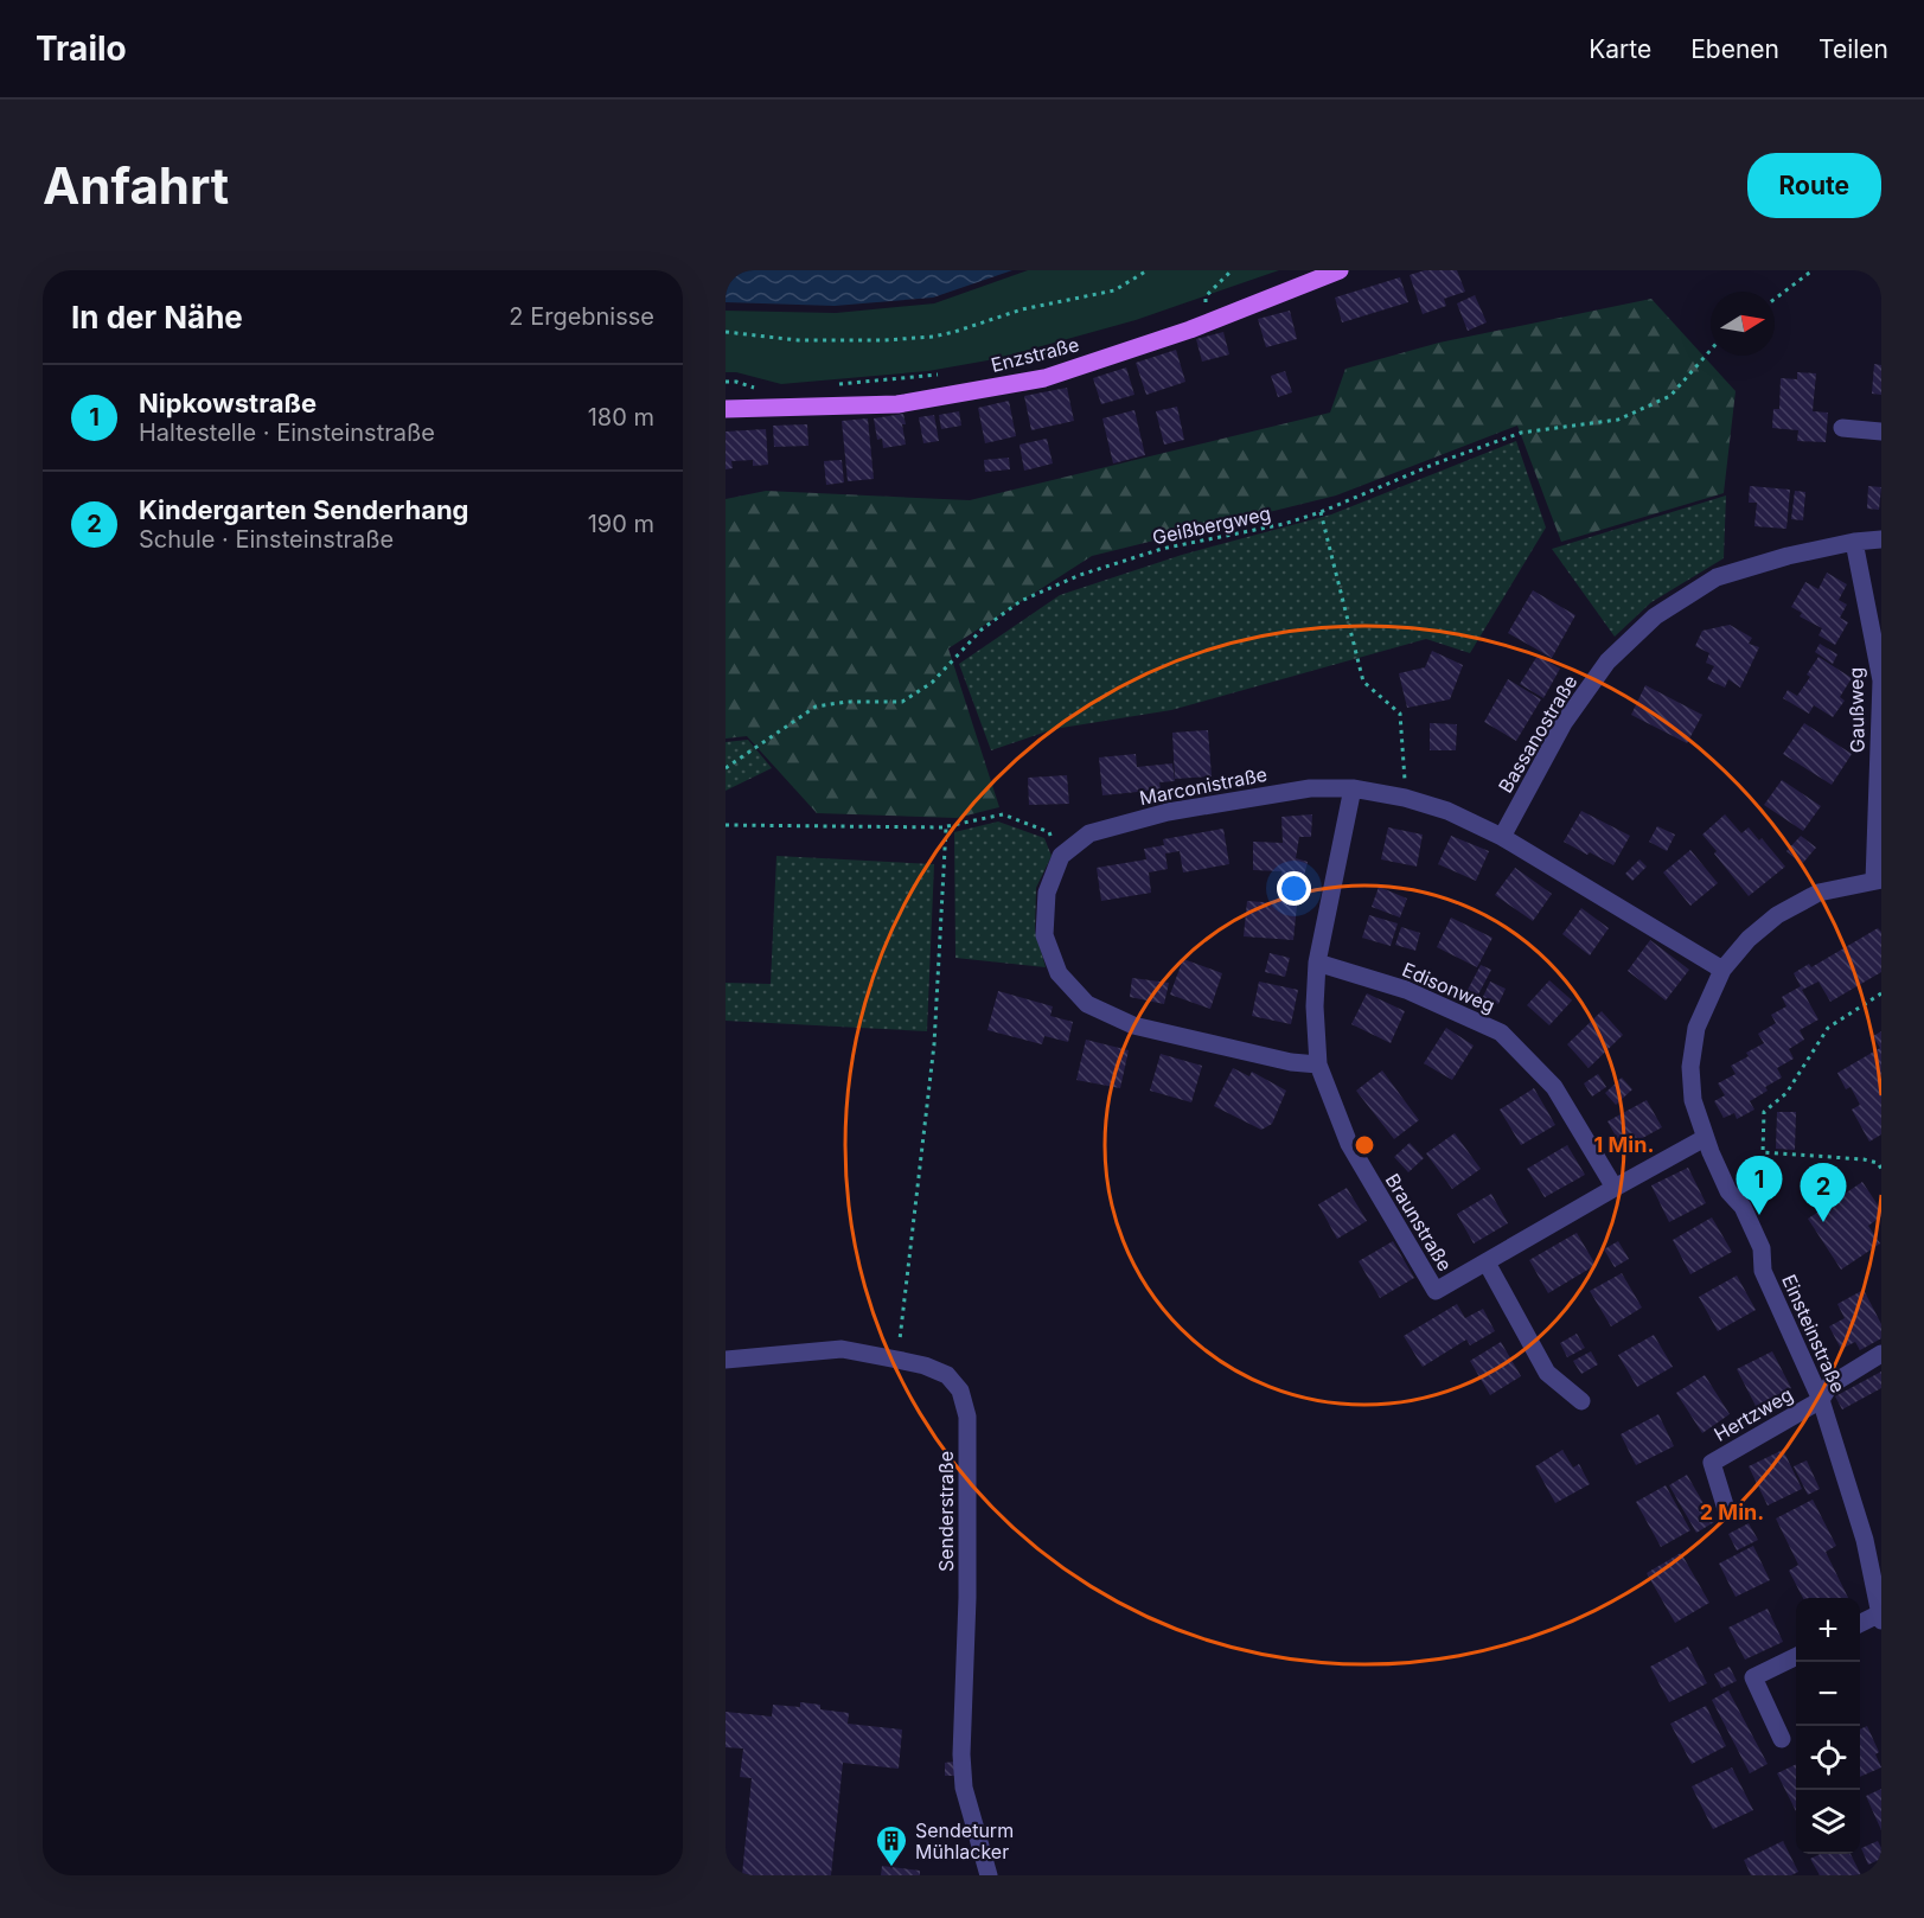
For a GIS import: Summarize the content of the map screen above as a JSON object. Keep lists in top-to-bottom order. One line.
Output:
{"streets":{"main road":["Enzstraße"],"street":["Gaußweg","Bassanostraße","Marconistraße","Edisonweg","Braunstraße","Einsteinstraße","Hertzweg","Senderstraße"],"path":["Geißbergweg"]},"crossings":[["Gaußweg","Bassanostraße"],["Gaußweg","Einsteinstraße"],["Bassanostraße","Marconistraße"],["Marconistraße","Braunstraße"],["Marconistraße","Einsteinstraße"],["Edisonweg","Braunstraße"],["Einsteinstraße","Hertzweg"]],"places":{"building":["Sendeturm Mühlacker"]},"north":"right","page":{"header":"Trailo","nav":["Karte","Ebenen","Teilen"],"buttons":"Route","title":"Anfahrt","heading":["In der Nähe","2 Ergebnisse"],"list":[{"mark":"1","name":"Nipkowstraße","note":"Haltestelle · Einsteinstraße","value":"180 m"},{"mark":"2","name":"Kindergarten Senderhang","note":"Schule · Einsteinstraße","value":"190 m"}],"pins":["1","2"],"map_buttons":["+","−"]},"rings":["1 Min.","2 Min."]}
